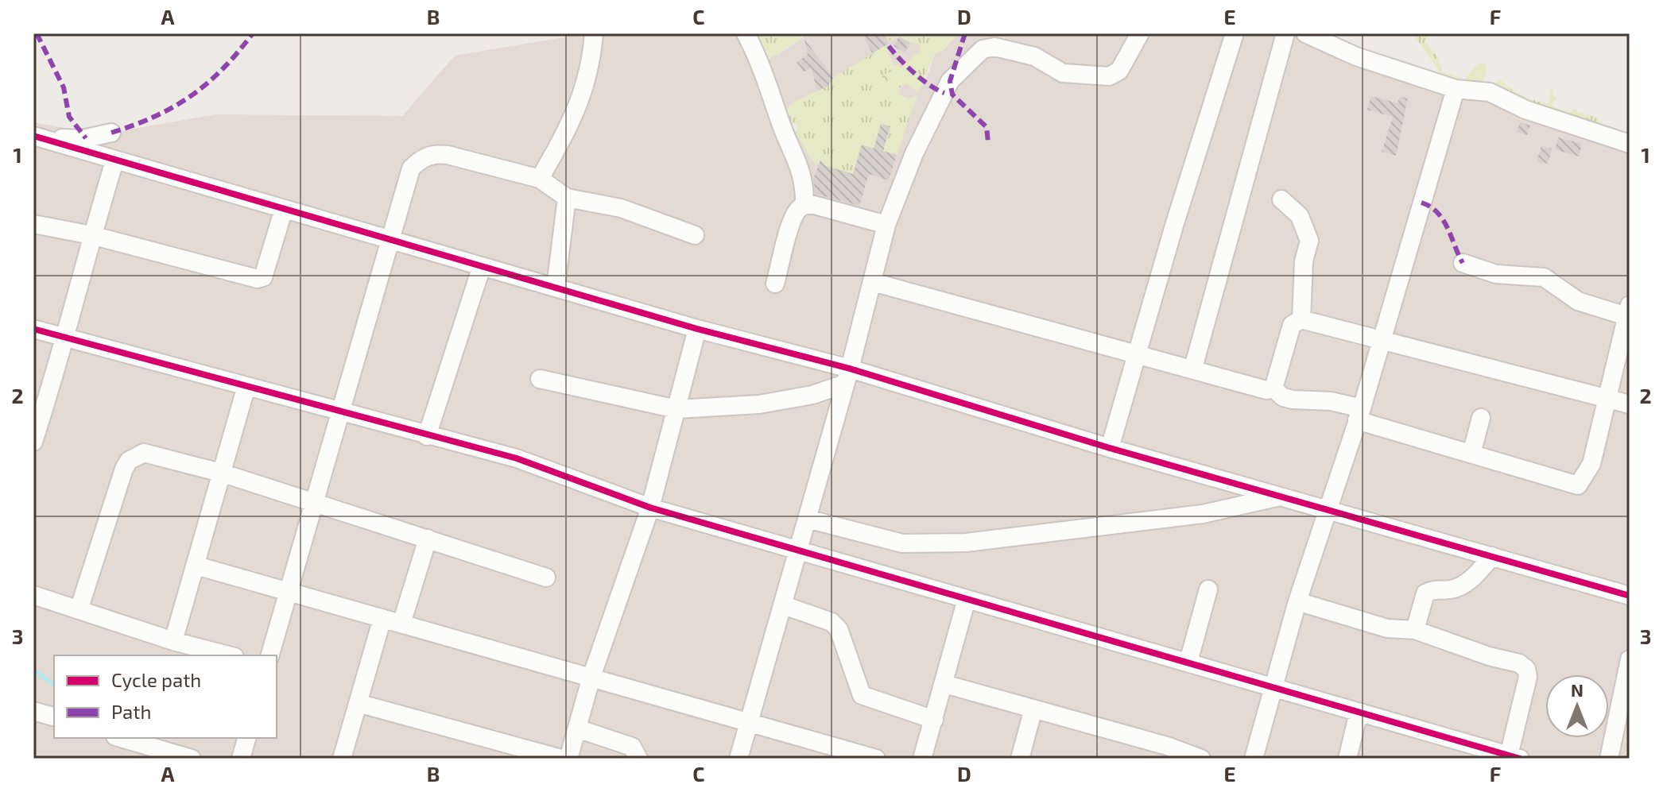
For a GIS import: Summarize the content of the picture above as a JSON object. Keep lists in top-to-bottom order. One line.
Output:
{"legend":["Cycle path","Path"],"north":"top","grid":{"columns":["A","B","C","D","E","F"],"rows":["1","2","3"]}}
